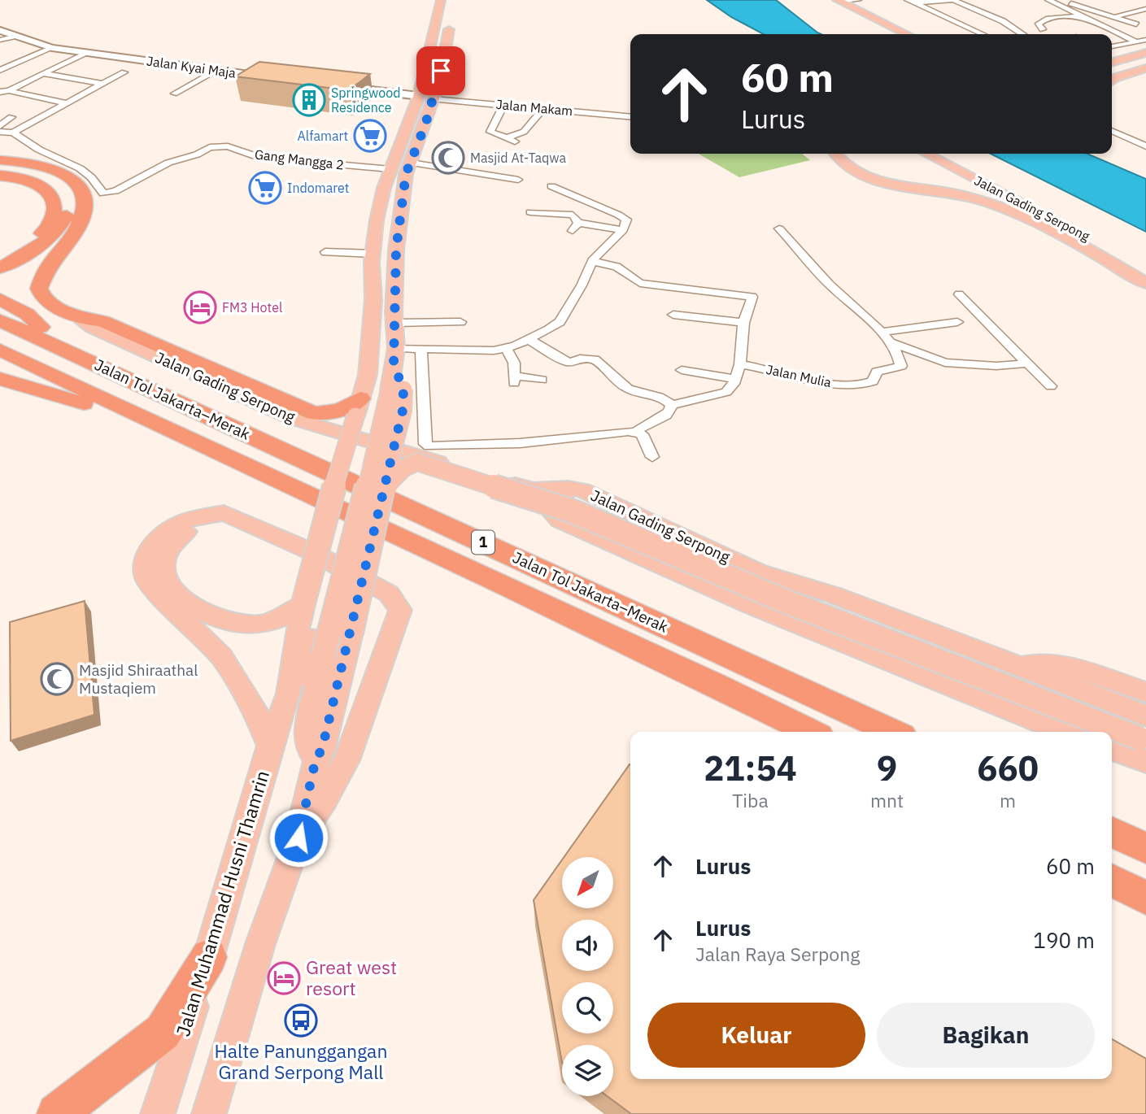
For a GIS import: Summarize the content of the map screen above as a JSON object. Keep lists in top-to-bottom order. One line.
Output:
{"streets":{"highway":["Jalan Tol Jakarta–Merak","1"],"main road":["Jalan Kyai Maja","Jalan Gading Serpong","Jalan Muhammad Husni Thamrin"],"street":["Jalan Makam","Gang Mangga 2","Jalan Mulia"]},"places":{"building":["Springwood Residence"],"supermarket":["Alfamart","Indomaret"],"mosque":["Masjid At-Taqwa","Masjid Shiraathal Mustaqiem"],"hotel":["FM3 Hotel","Great west resort"],"bus stop":["Halte Panunggangan Grand Serpong Mall"]},"north":"bottom left","page":{"turn":["60 m","Lurus"],"eta":["21:54","Tiba","9","mnt","660","m"],"list":[{"name":"Lurus","value":"60 m"},{"name":"Lurus","note":"Jalan Raya Serpong","value":"190 m"}],"buttons":["Keluar","Bagikan"]}}
